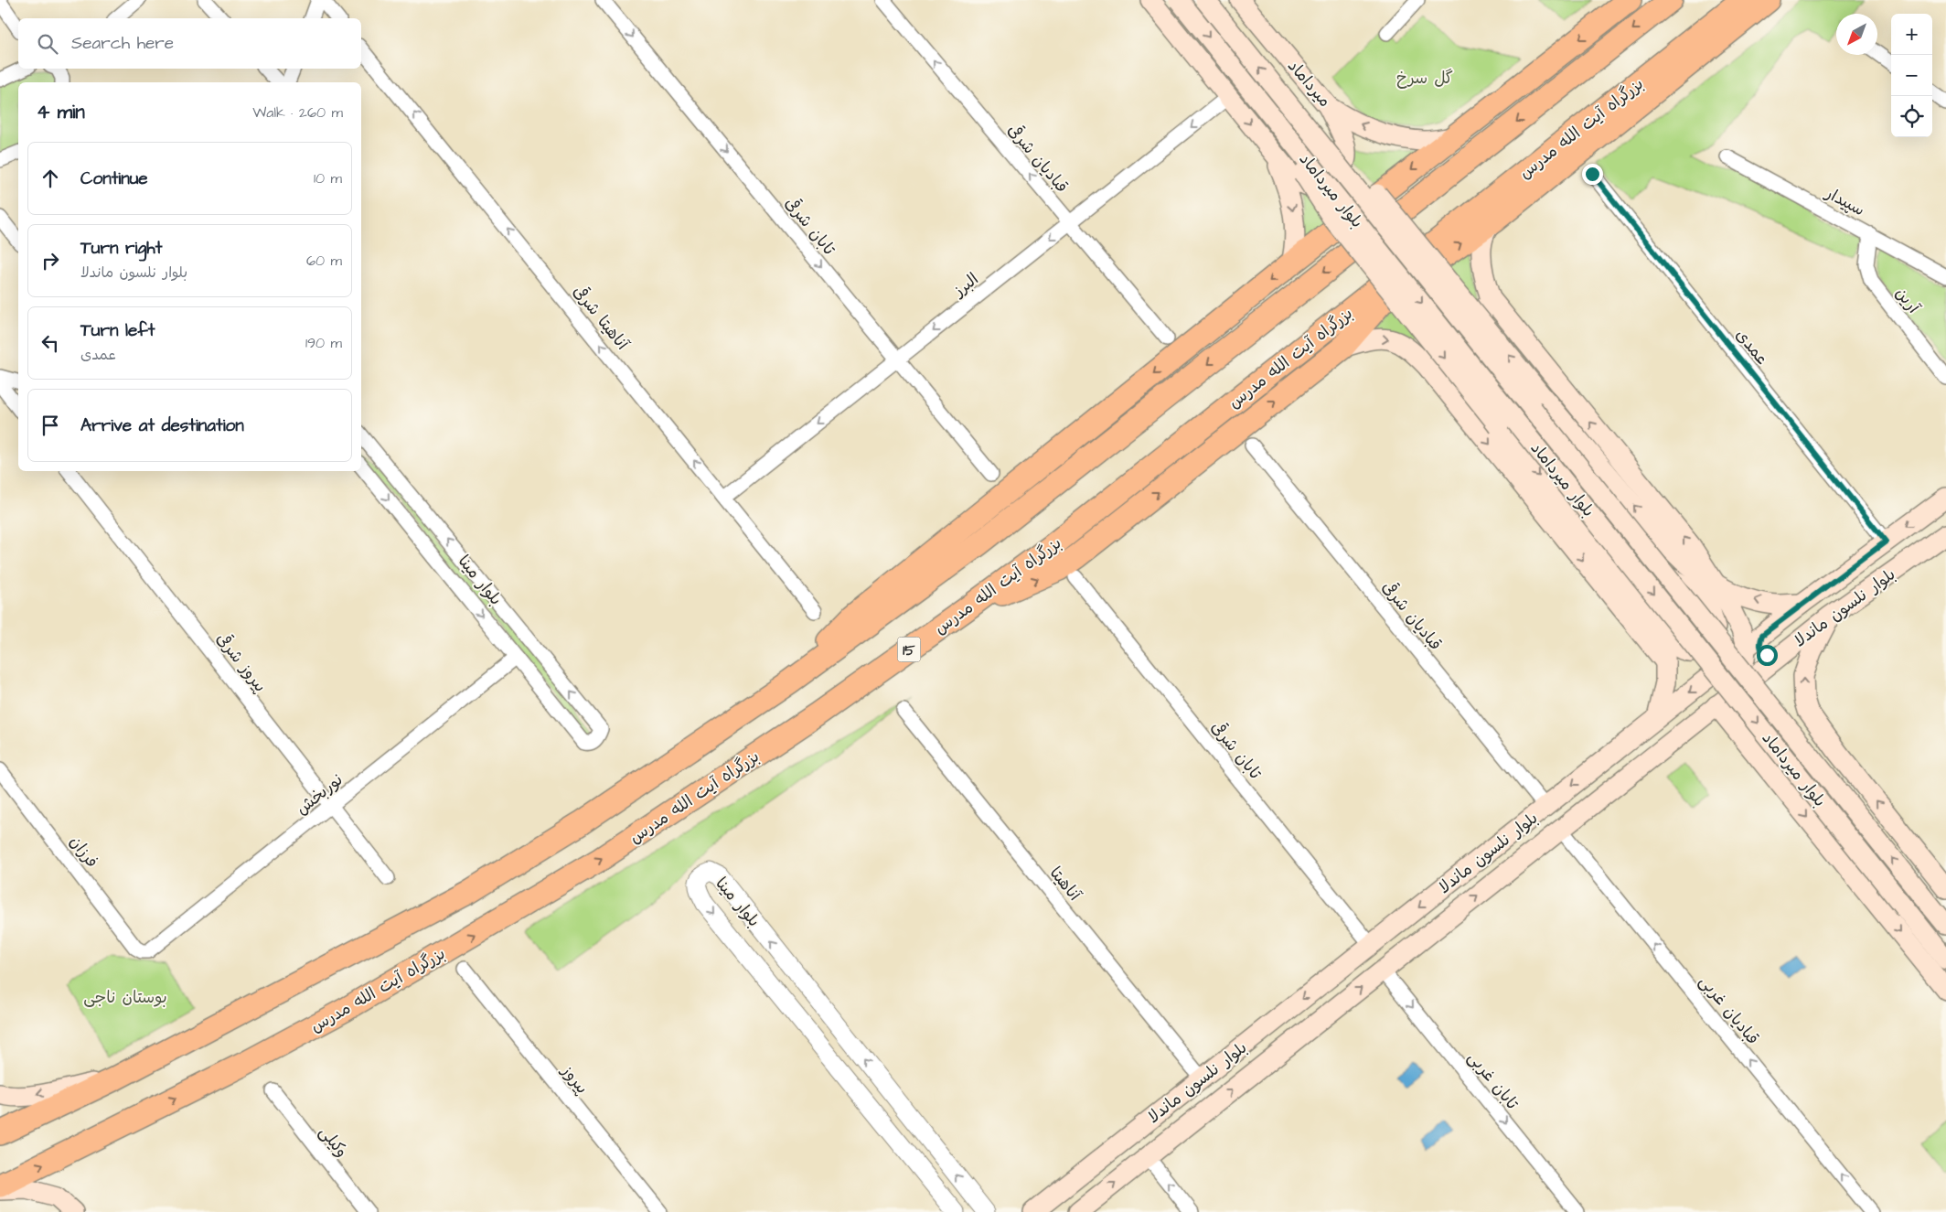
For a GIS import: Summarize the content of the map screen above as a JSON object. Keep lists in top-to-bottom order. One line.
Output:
{"streets":{"highway":["بزرگراه آیت الله مدرس","15"],"main road":["میرداماد","بلوار میرداماد","بلوار نلسون ماندلا"],"street":["قبادیان شرقی","سپیدار","تابان شرقی","البرز","آرین","آناهیتا شرقی","عمدی","بلوار مینا","پیروز شرقی","نوربخش","فرزان","آناهیتا","قبادیان غربی","پیروز","تابان غربی","وكيلی"]},"crossings":[["قبادیان شرقی","البرز"],["قبادیان شرقی","بلوار نلسون ماندلا"],["سپیدار","آرین"],["تابان شرقی","البرز"],["تابان شرقی","بلوار نلسون ماندلا"],["البرز","آناهیتا شرقی"],["عمدی","بلوار نلسون ماندلا"],["بلوار مینا","نوربخش"],["بلوار نلسون ماندلا","آناهیتا"],["بلوار نلسون ماندلا","قبادیان غربی"],["بلوار نلسون ماندلا","تابان غربی"],["پیروز شرقی","نوربخش"],["نوربخش","فرزان"]],"one_way":["میرداماد","تابان شرقی","البرز","آناهیتا شرقی","قبادیان غربی","تابان غربی"],"parks":["گل سرخ","بوستان ناجی"],"north":"bottom left","page":{"map_buttons":["+","−"],"search":"Search here","heading":["4 min","Walk · 260 m"],"list":[["Continue","10 m"],["Turn right","بلوار نلسون ماندلا","60 m"],["Turn left","عمدی","190 m"],"Arrive at destination"]}}
